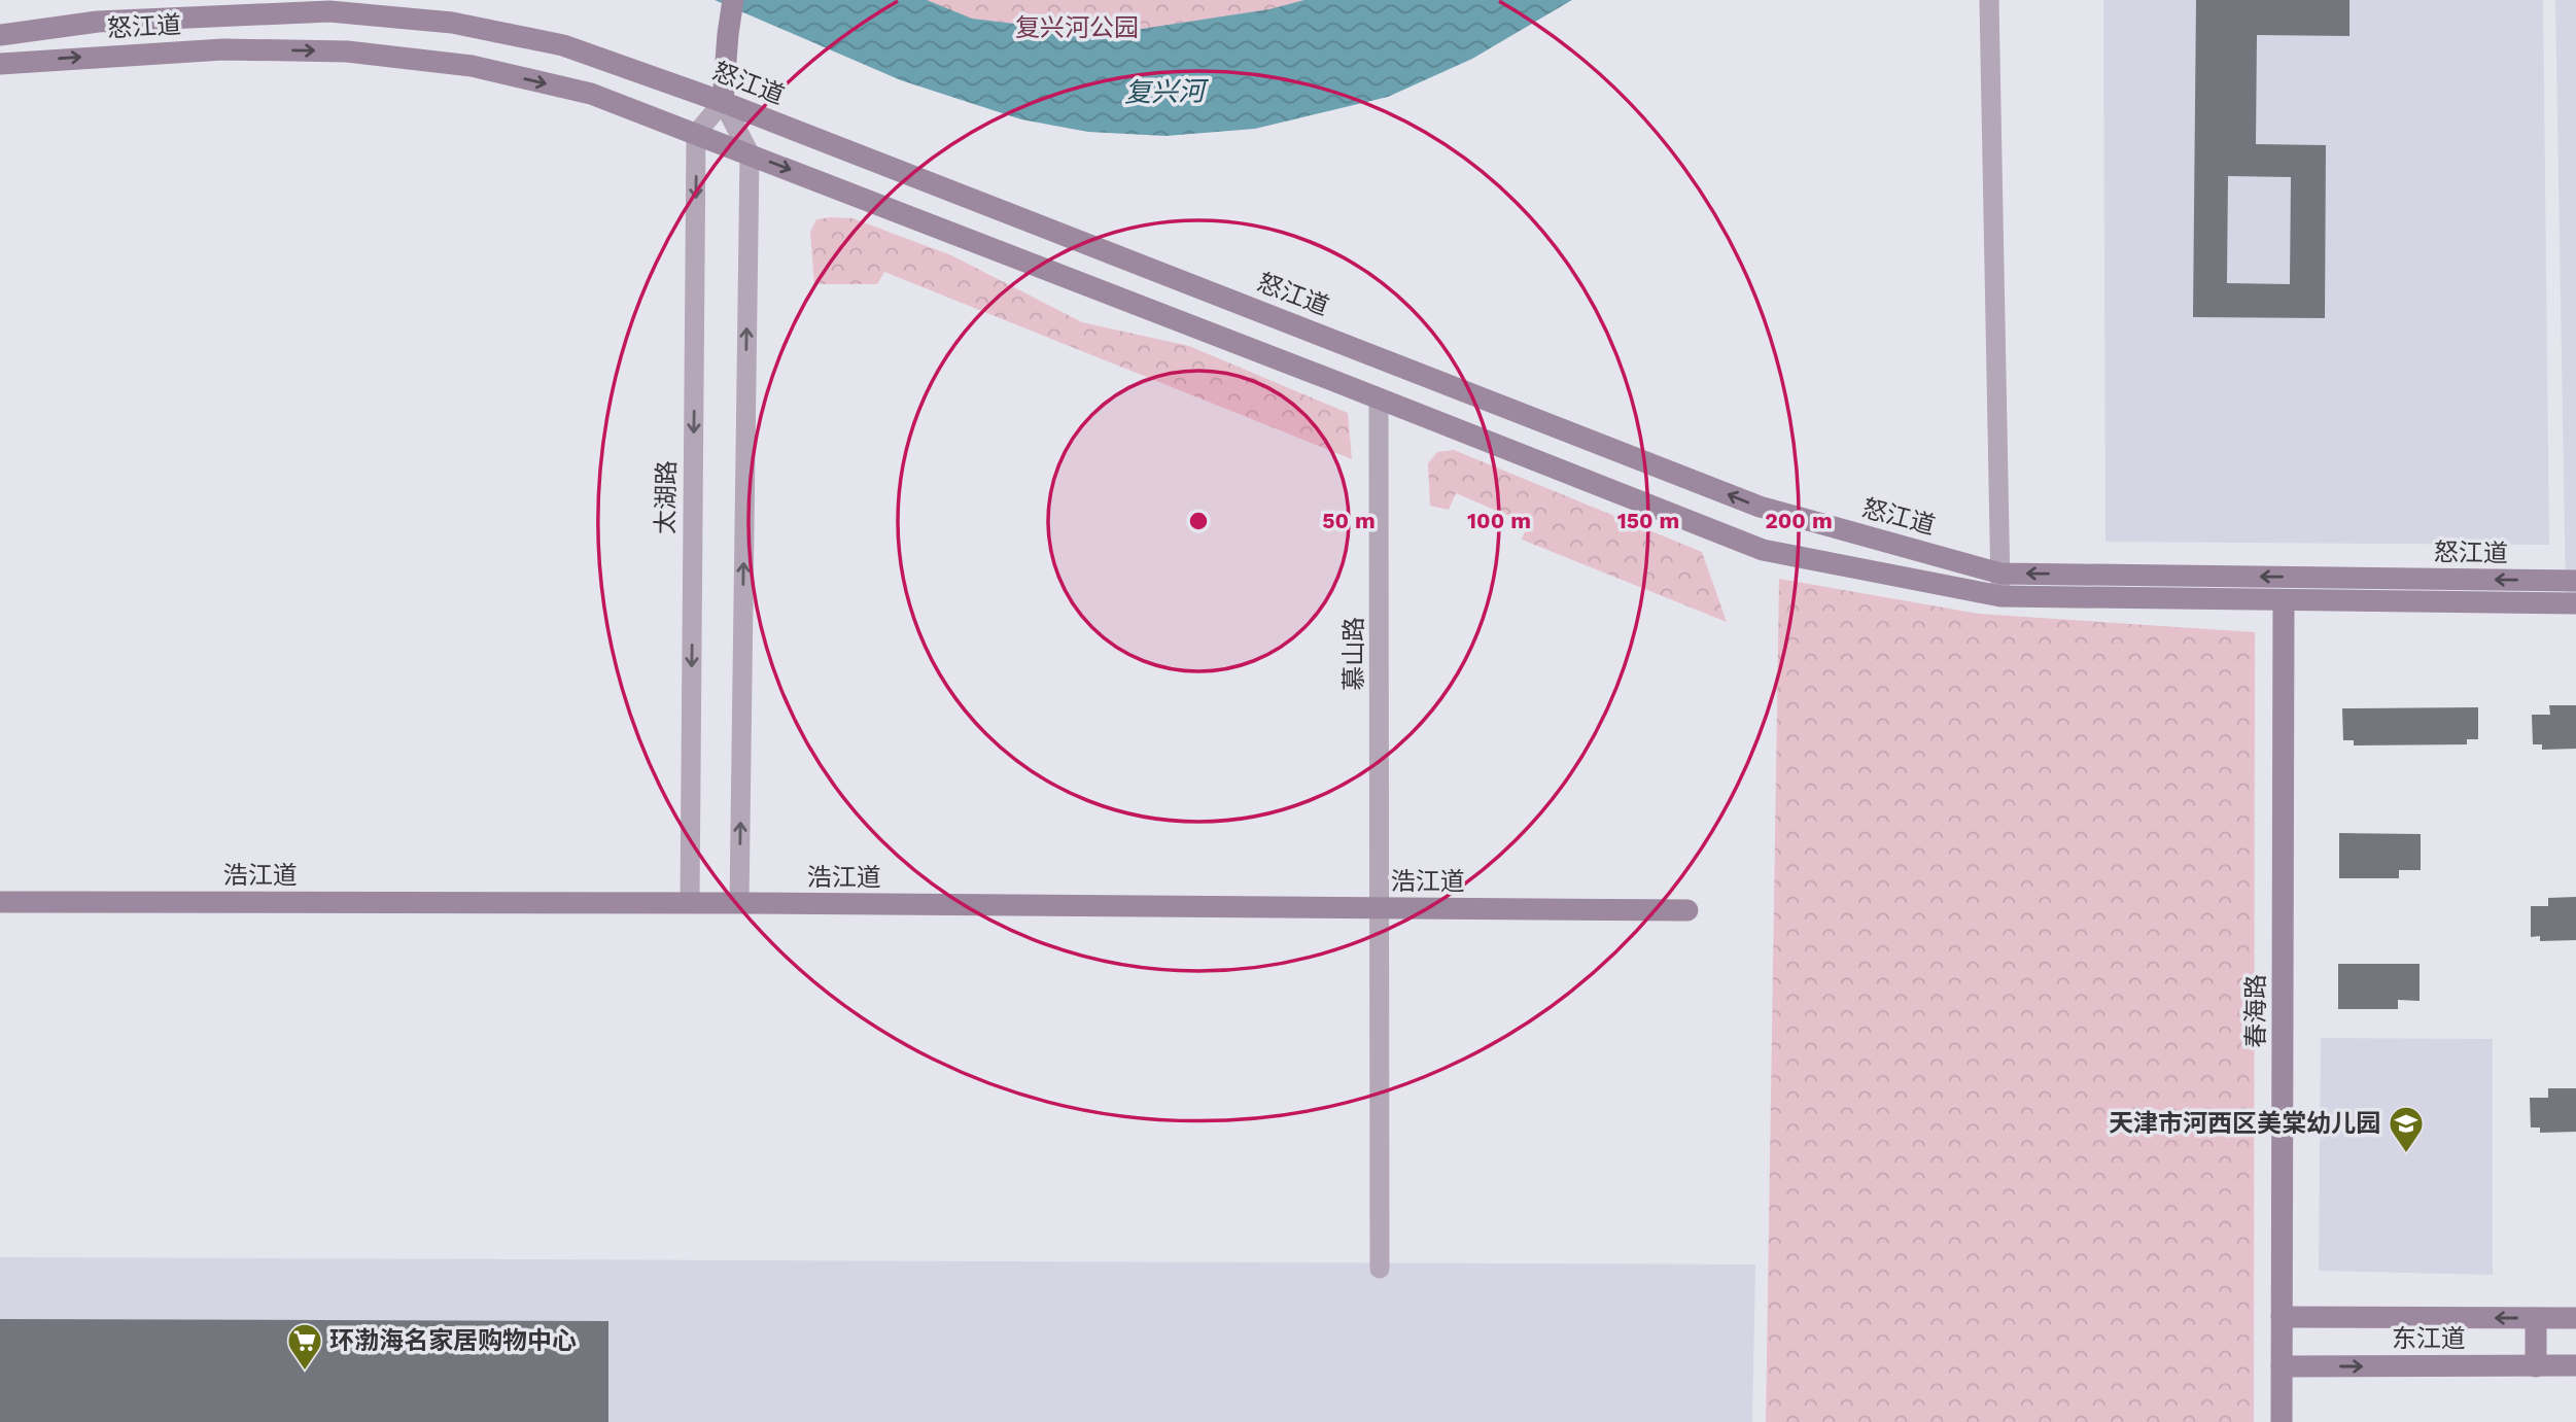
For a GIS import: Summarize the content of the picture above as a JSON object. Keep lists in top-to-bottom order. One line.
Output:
{"streets":{"street":["怒江道","太湖路","慕山路","浩江道","春海路","东江道"]},"crossings":[["怒江道","太湖路"],["怒江道","慕山路"],["怒江道","春海路"],["太湖路","浩江道"],["慕山路","浩江道"],["春海路","东江道"]],"water":["复兴河"],"parks":["复兴河公园"],"places":{"school or university":["天津市河西区美棠幼儿园"],"supermarket":["环渤海名家居购物中心"]},"rings":["50 m","100 m","150 m","200 m"]}
